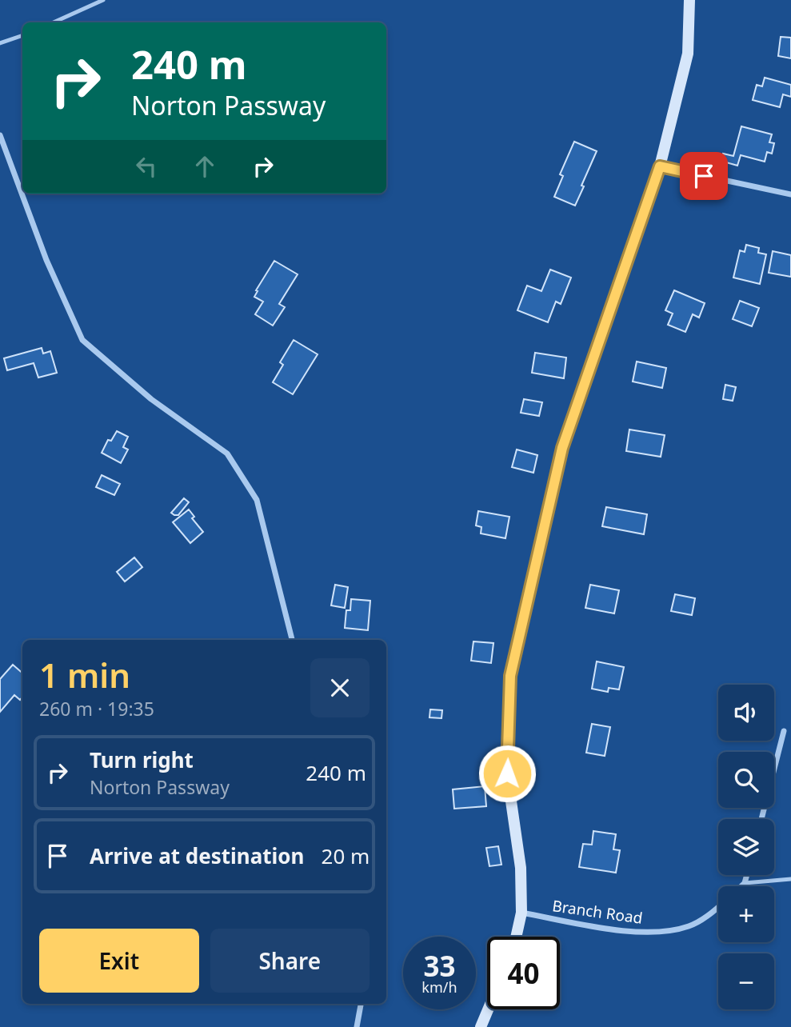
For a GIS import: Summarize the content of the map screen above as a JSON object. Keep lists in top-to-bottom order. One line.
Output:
{"streets":{"street":["Branch Road"]},"page":{"turn":["240 m","Norton Passway"],"heading":["1 min","260 m · 19:35"],"map_buttons":["+","−"],"list":[{"name":"Turn right","note":"Norton Passway","value":"240 m"},{"name":"Arrive at destination","value":"20 m"}],"buttons":["Exit","Share"],"speed":"33 km/h","limit":"40"}}
